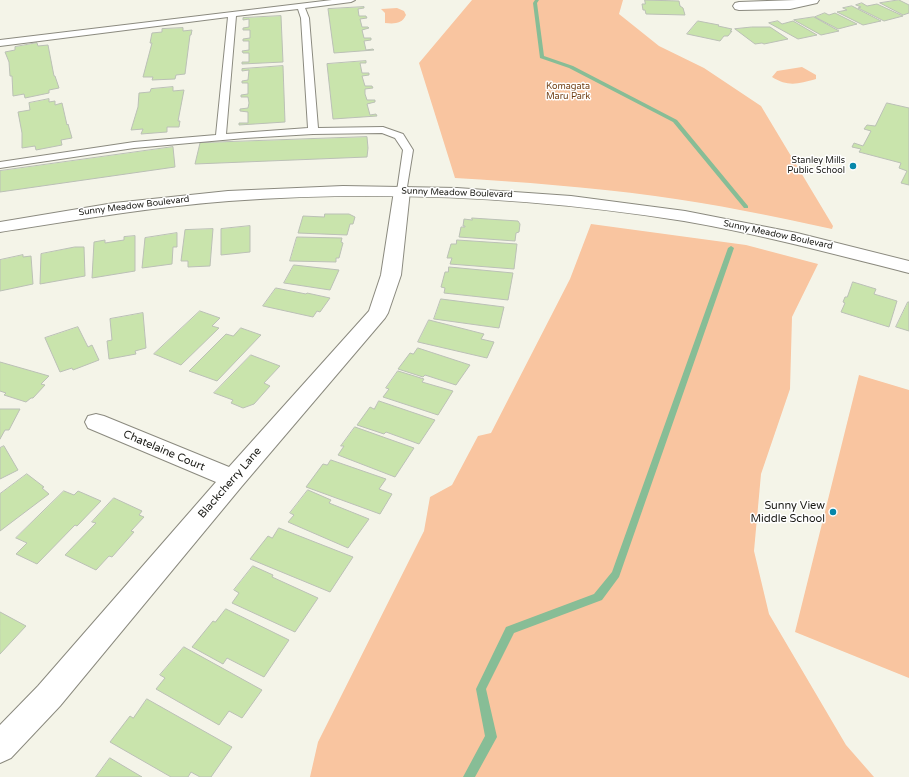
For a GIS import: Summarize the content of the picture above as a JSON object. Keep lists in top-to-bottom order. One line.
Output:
{"streets":{"street":["Sunny Meadow Boulevard","Chatelaine Court","Blackcherry Lane"]},"crossings":[["Sunny Meadow Boulevard","Blackcherry Lane"],["Chatelaine Court","Blackcherry Lane"]],"parks":["Komagata Maru Park"],"places":["Stanley Mills Public School","Sunny View Middle School"]}
